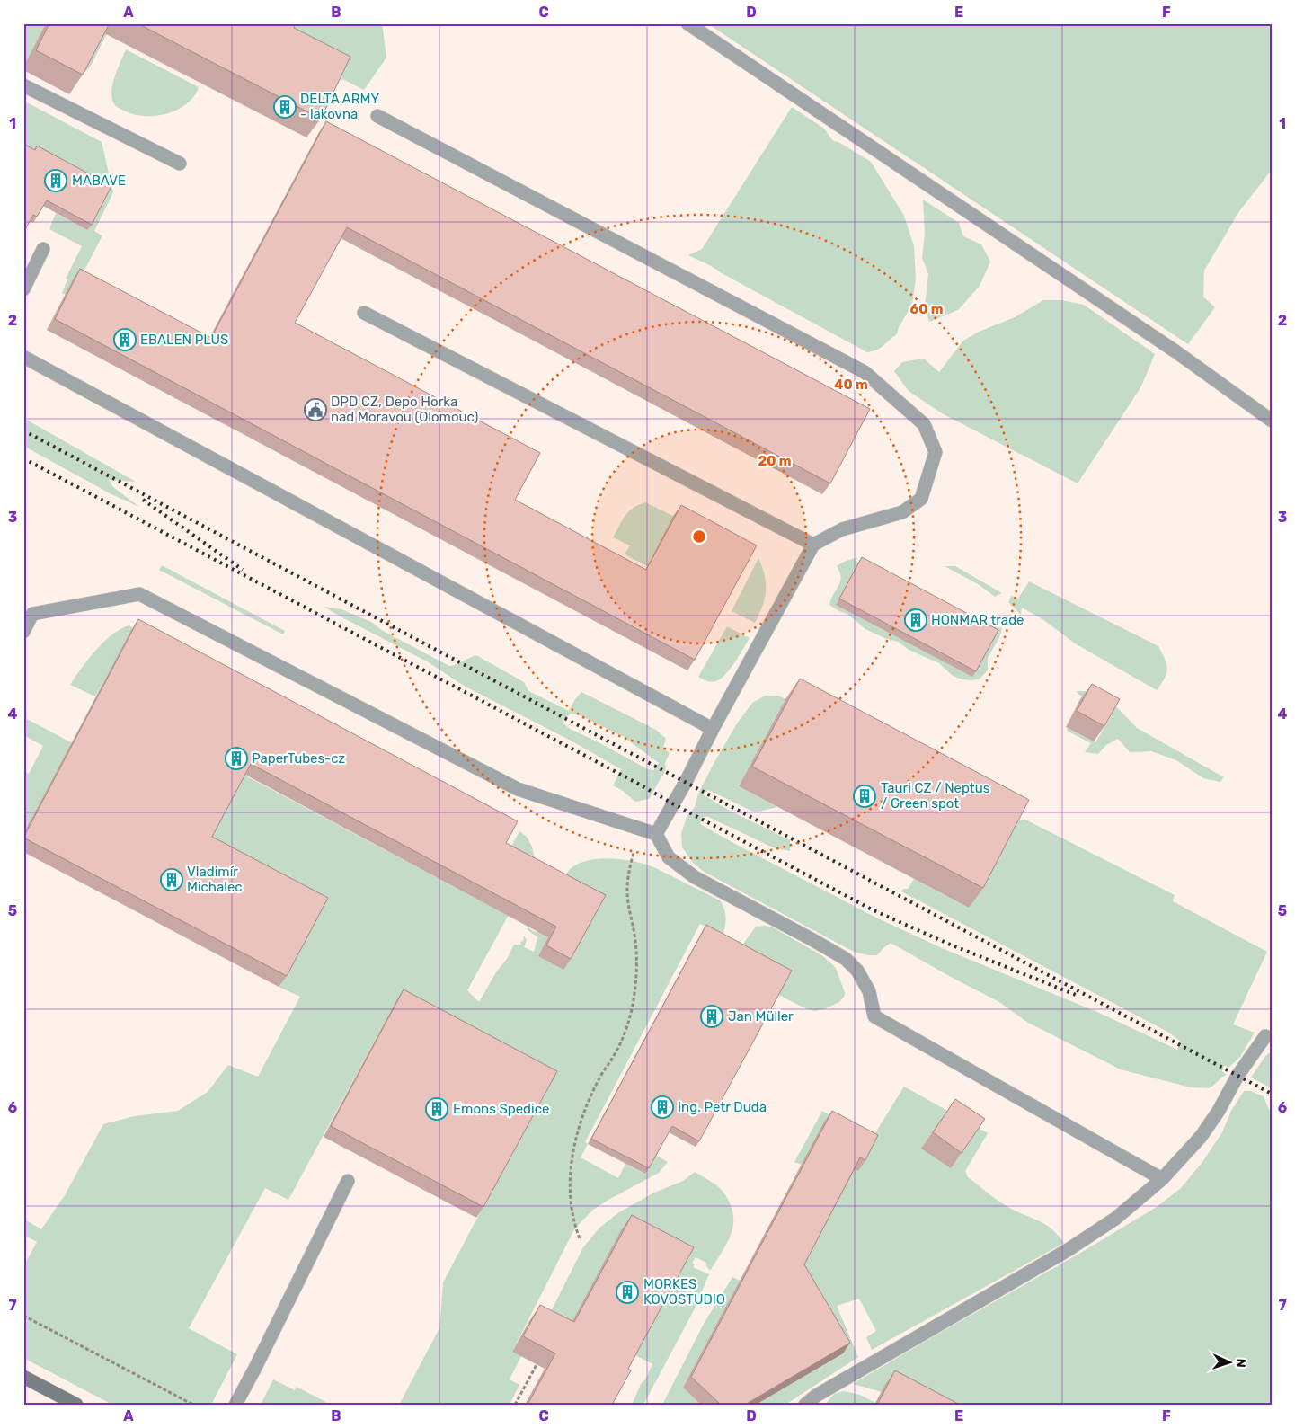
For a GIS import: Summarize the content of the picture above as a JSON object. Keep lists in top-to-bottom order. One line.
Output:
{"places":{"building":["DELTA ARMY - lakovna","MABAVE","EBALEN PLUS","HONMAR trade","PaperTubes-cz","Tauri CZ / Neptus / Green spot","Vladimír Michalec","Jan Müller","Ing. Petr Duda","Emons Spedice","MORKES KOVOSTUDIO"],"public building":["DPD CZ, Depo Horka nad Moravou (Olomouc)"]},"north":"right","grid":{"columns":["A","B","C","D","E","F"],"rows":["1","2","3","4","5","6","7"]},"rings":["60 m","40 m","20 m"]}
